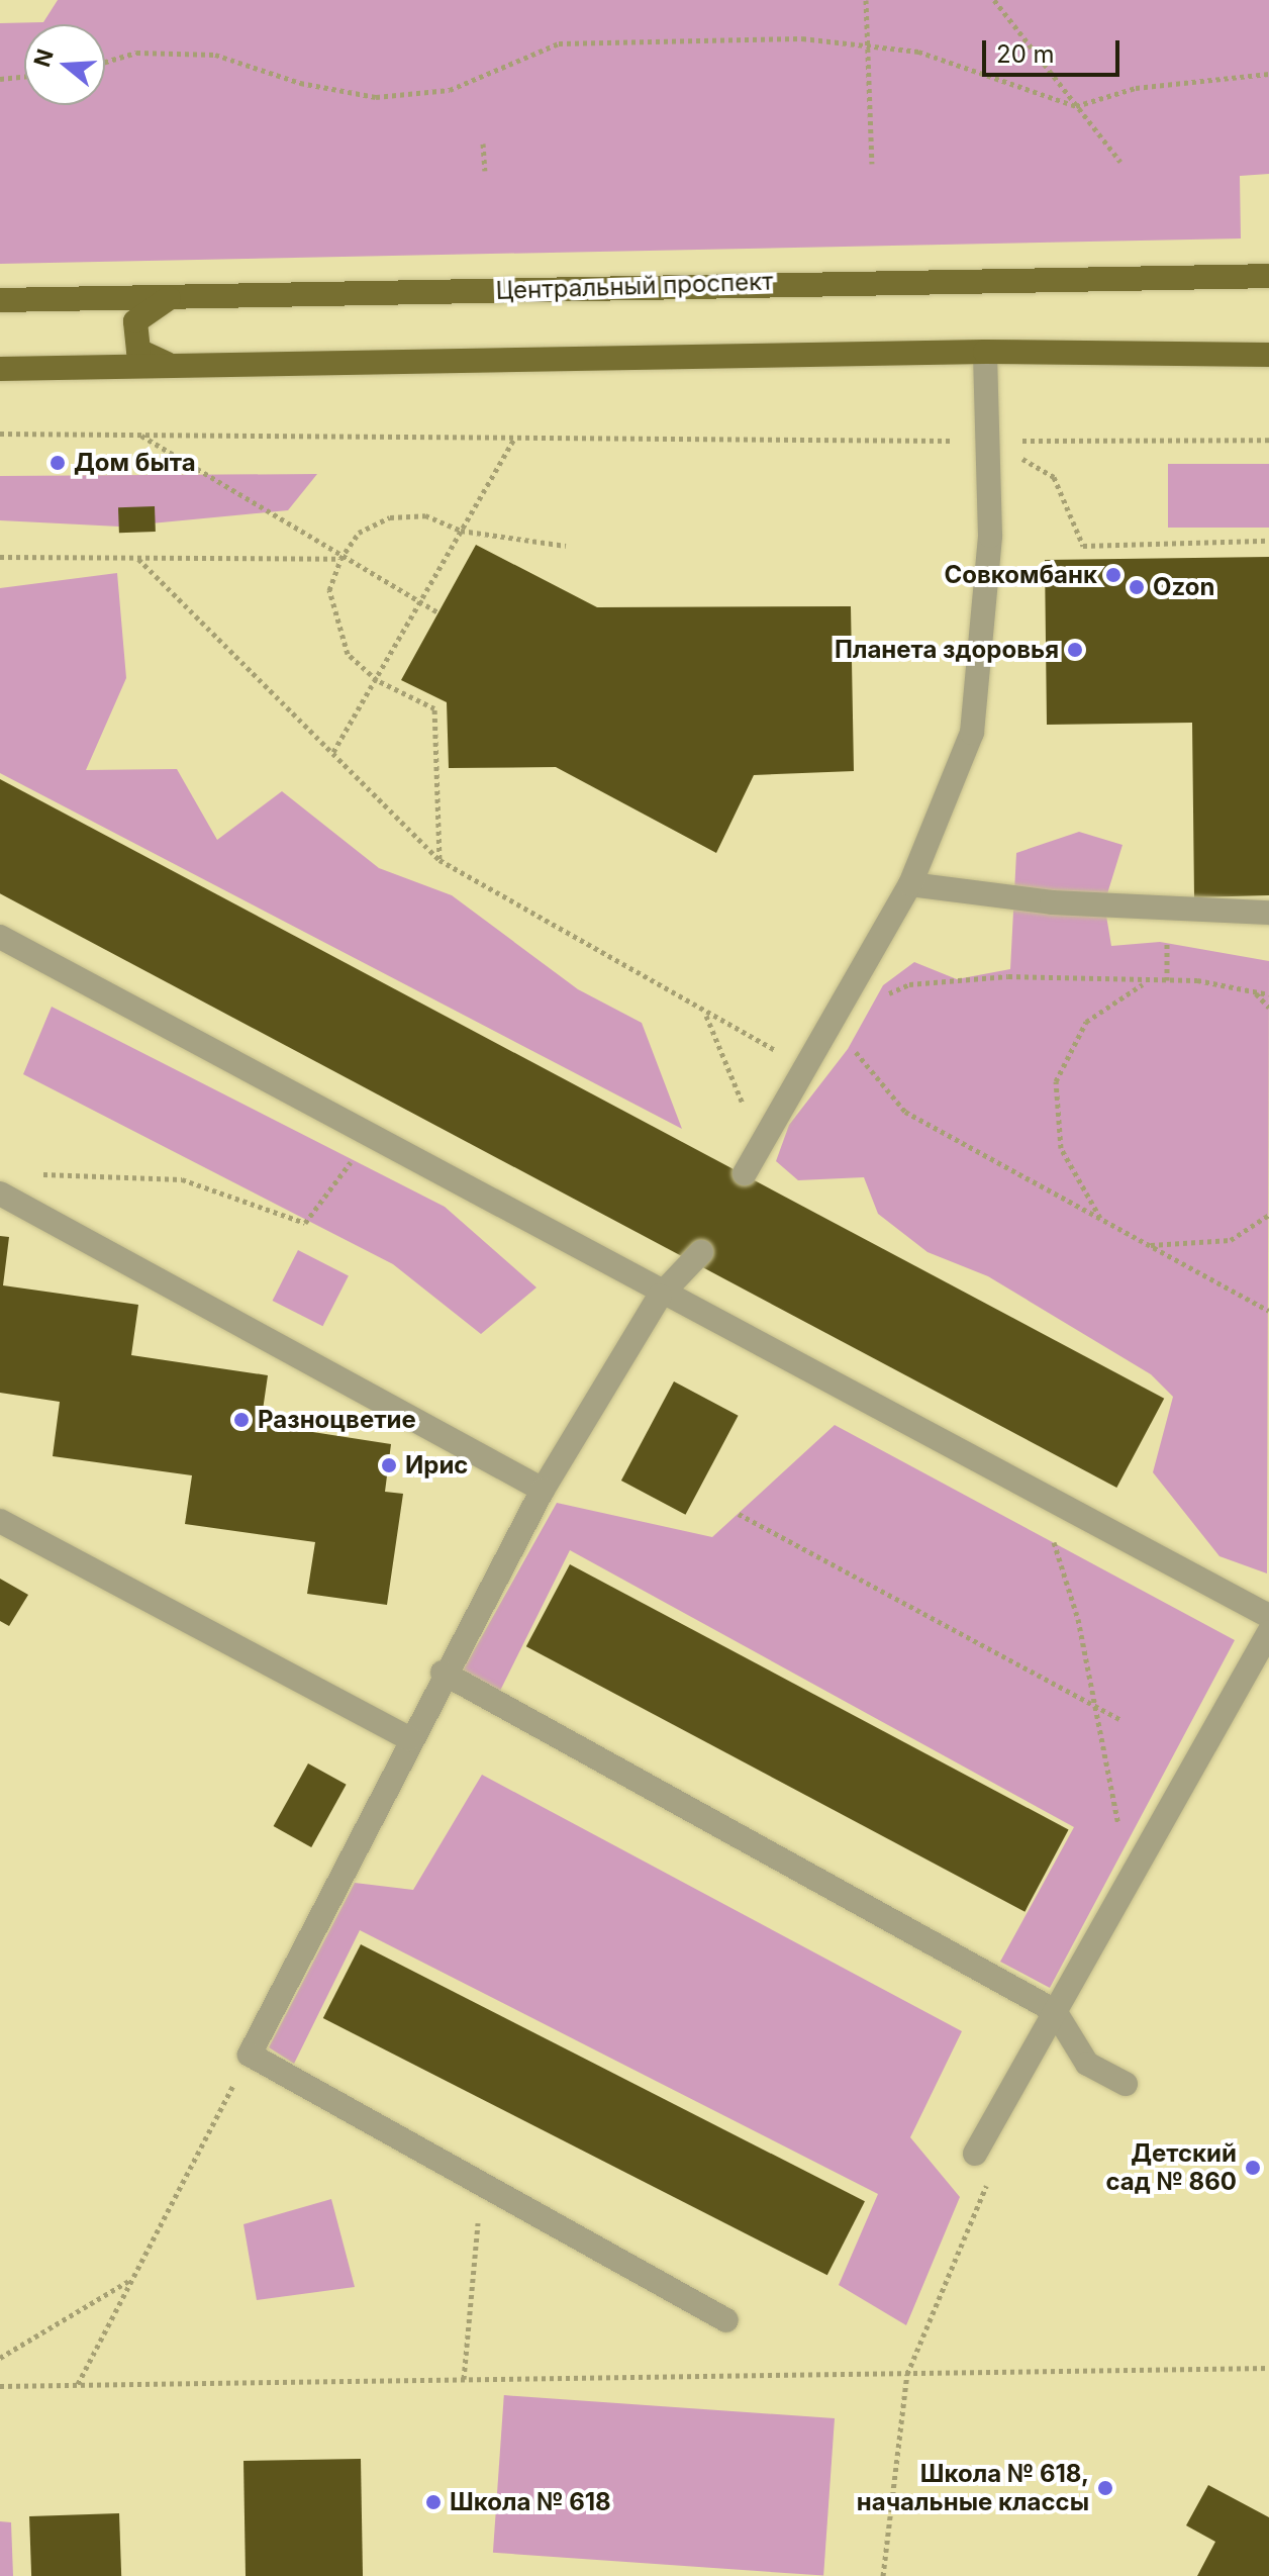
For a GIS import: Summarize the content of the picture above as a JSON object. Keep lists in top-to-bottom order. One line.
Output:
{"streets":{"main road":["Центральный проспект"]},"places":["Дом быта","Совкомбанк","Ozon","Планета здоровья","Разноцветие","Ирис","Детский сад № 860","Школа № 618, начальные классы","Школа № 618"],"scale_bar":"20 m","north":"left"}
